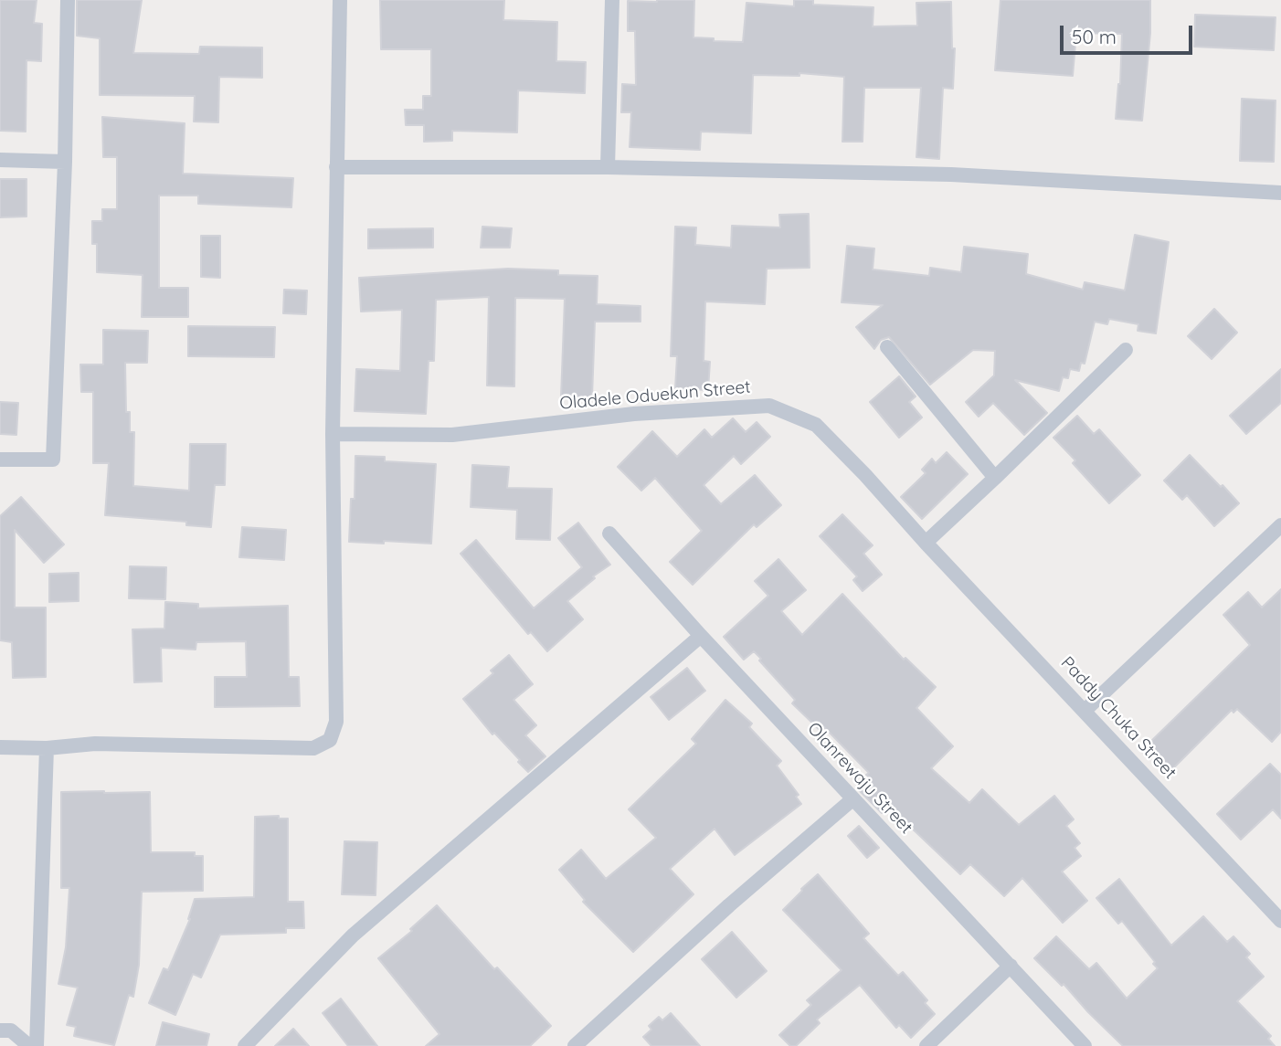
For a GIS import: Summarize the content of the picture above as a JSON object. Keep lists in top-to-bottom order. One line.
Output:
{"streets":{"street":["Oladele Oduekun Street","Paddy Chuka Street","Olanrewaju Street"]},"crossings":[["Oladele Oduekun Street","Paddy Chuka Street"]],"scale_bar":"50 m"}
